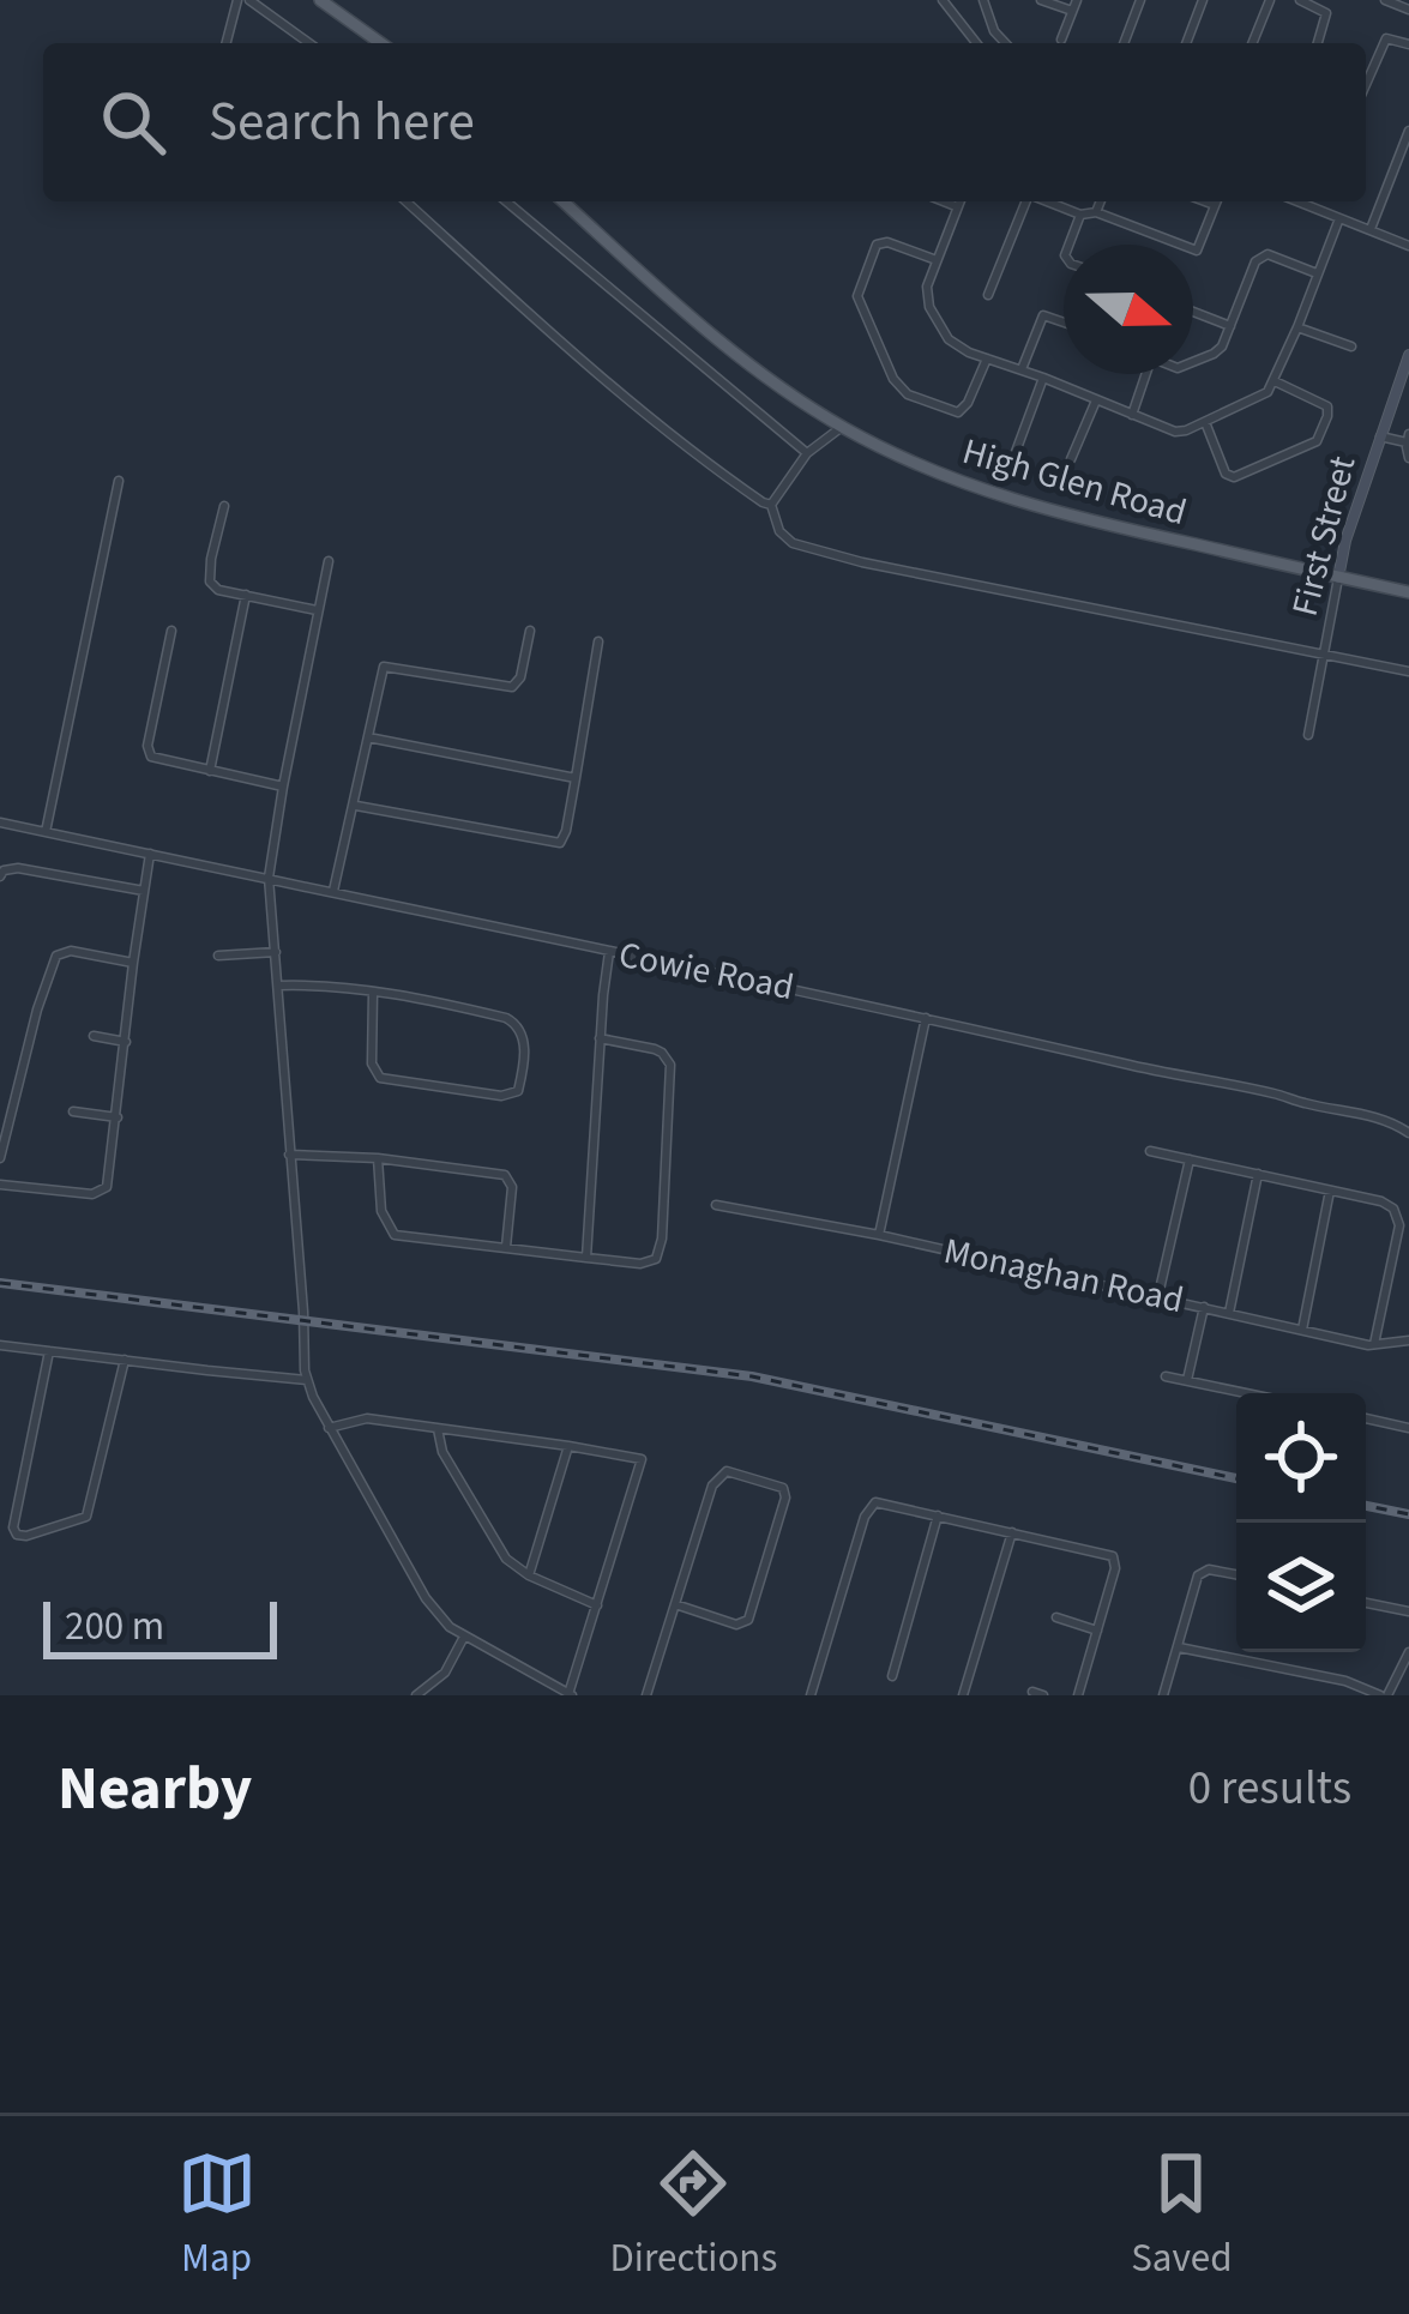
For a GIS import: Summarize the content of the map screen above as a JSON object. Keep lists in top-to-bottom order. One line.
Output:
{"streets":{"main road":["High Glen Road"],"street":["First Street","Cowie Road","Monaghan Road"]},"crossings":[["High Glen Road","First Street"]],"scale_bar":"200 m","north":"right","page":{"search":"Search here","scale":"200 m","heading":["Nearby","0 results"],"nav":["Map","Directions","Saved"]}}
